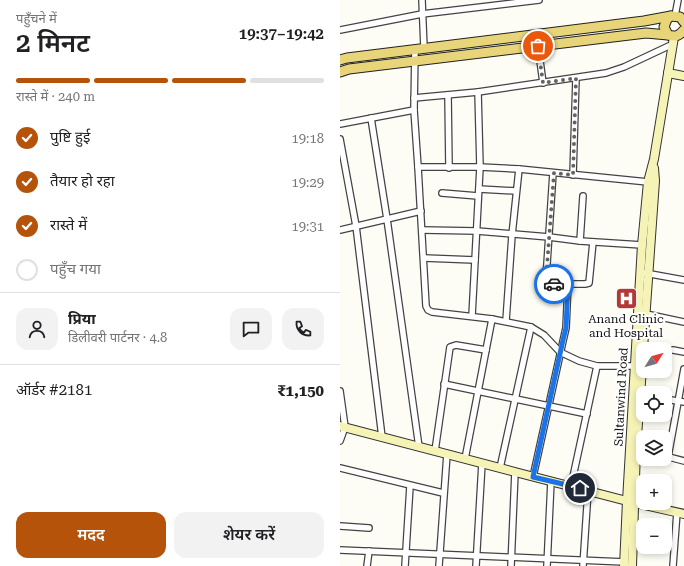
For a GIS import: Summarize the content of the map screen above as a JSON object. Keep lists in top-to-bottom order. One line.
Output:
{"streets":{"main road":["Sultanwind Road"]},"places":{"hospital":["Anand Clinic and Hospital"]},"north":"top right","page":{"heading":["2 मिनट","पहुँचने में","19:37–19:42"],"panel":["प्रिया","डिलीवरी पार्टनर · 4.8","ऑर्डर #2181","₹1,150"],"bar":"रास्ते में · 240 m","list":[["पुष्टि हुई","19:18"],["तैयार हो रहा","19:29"],["रास्ते में","19:31"],"पहुँच गया"],"map_buttons":["+","−"],"buttons":["मदद","शेयर करें"]}}
